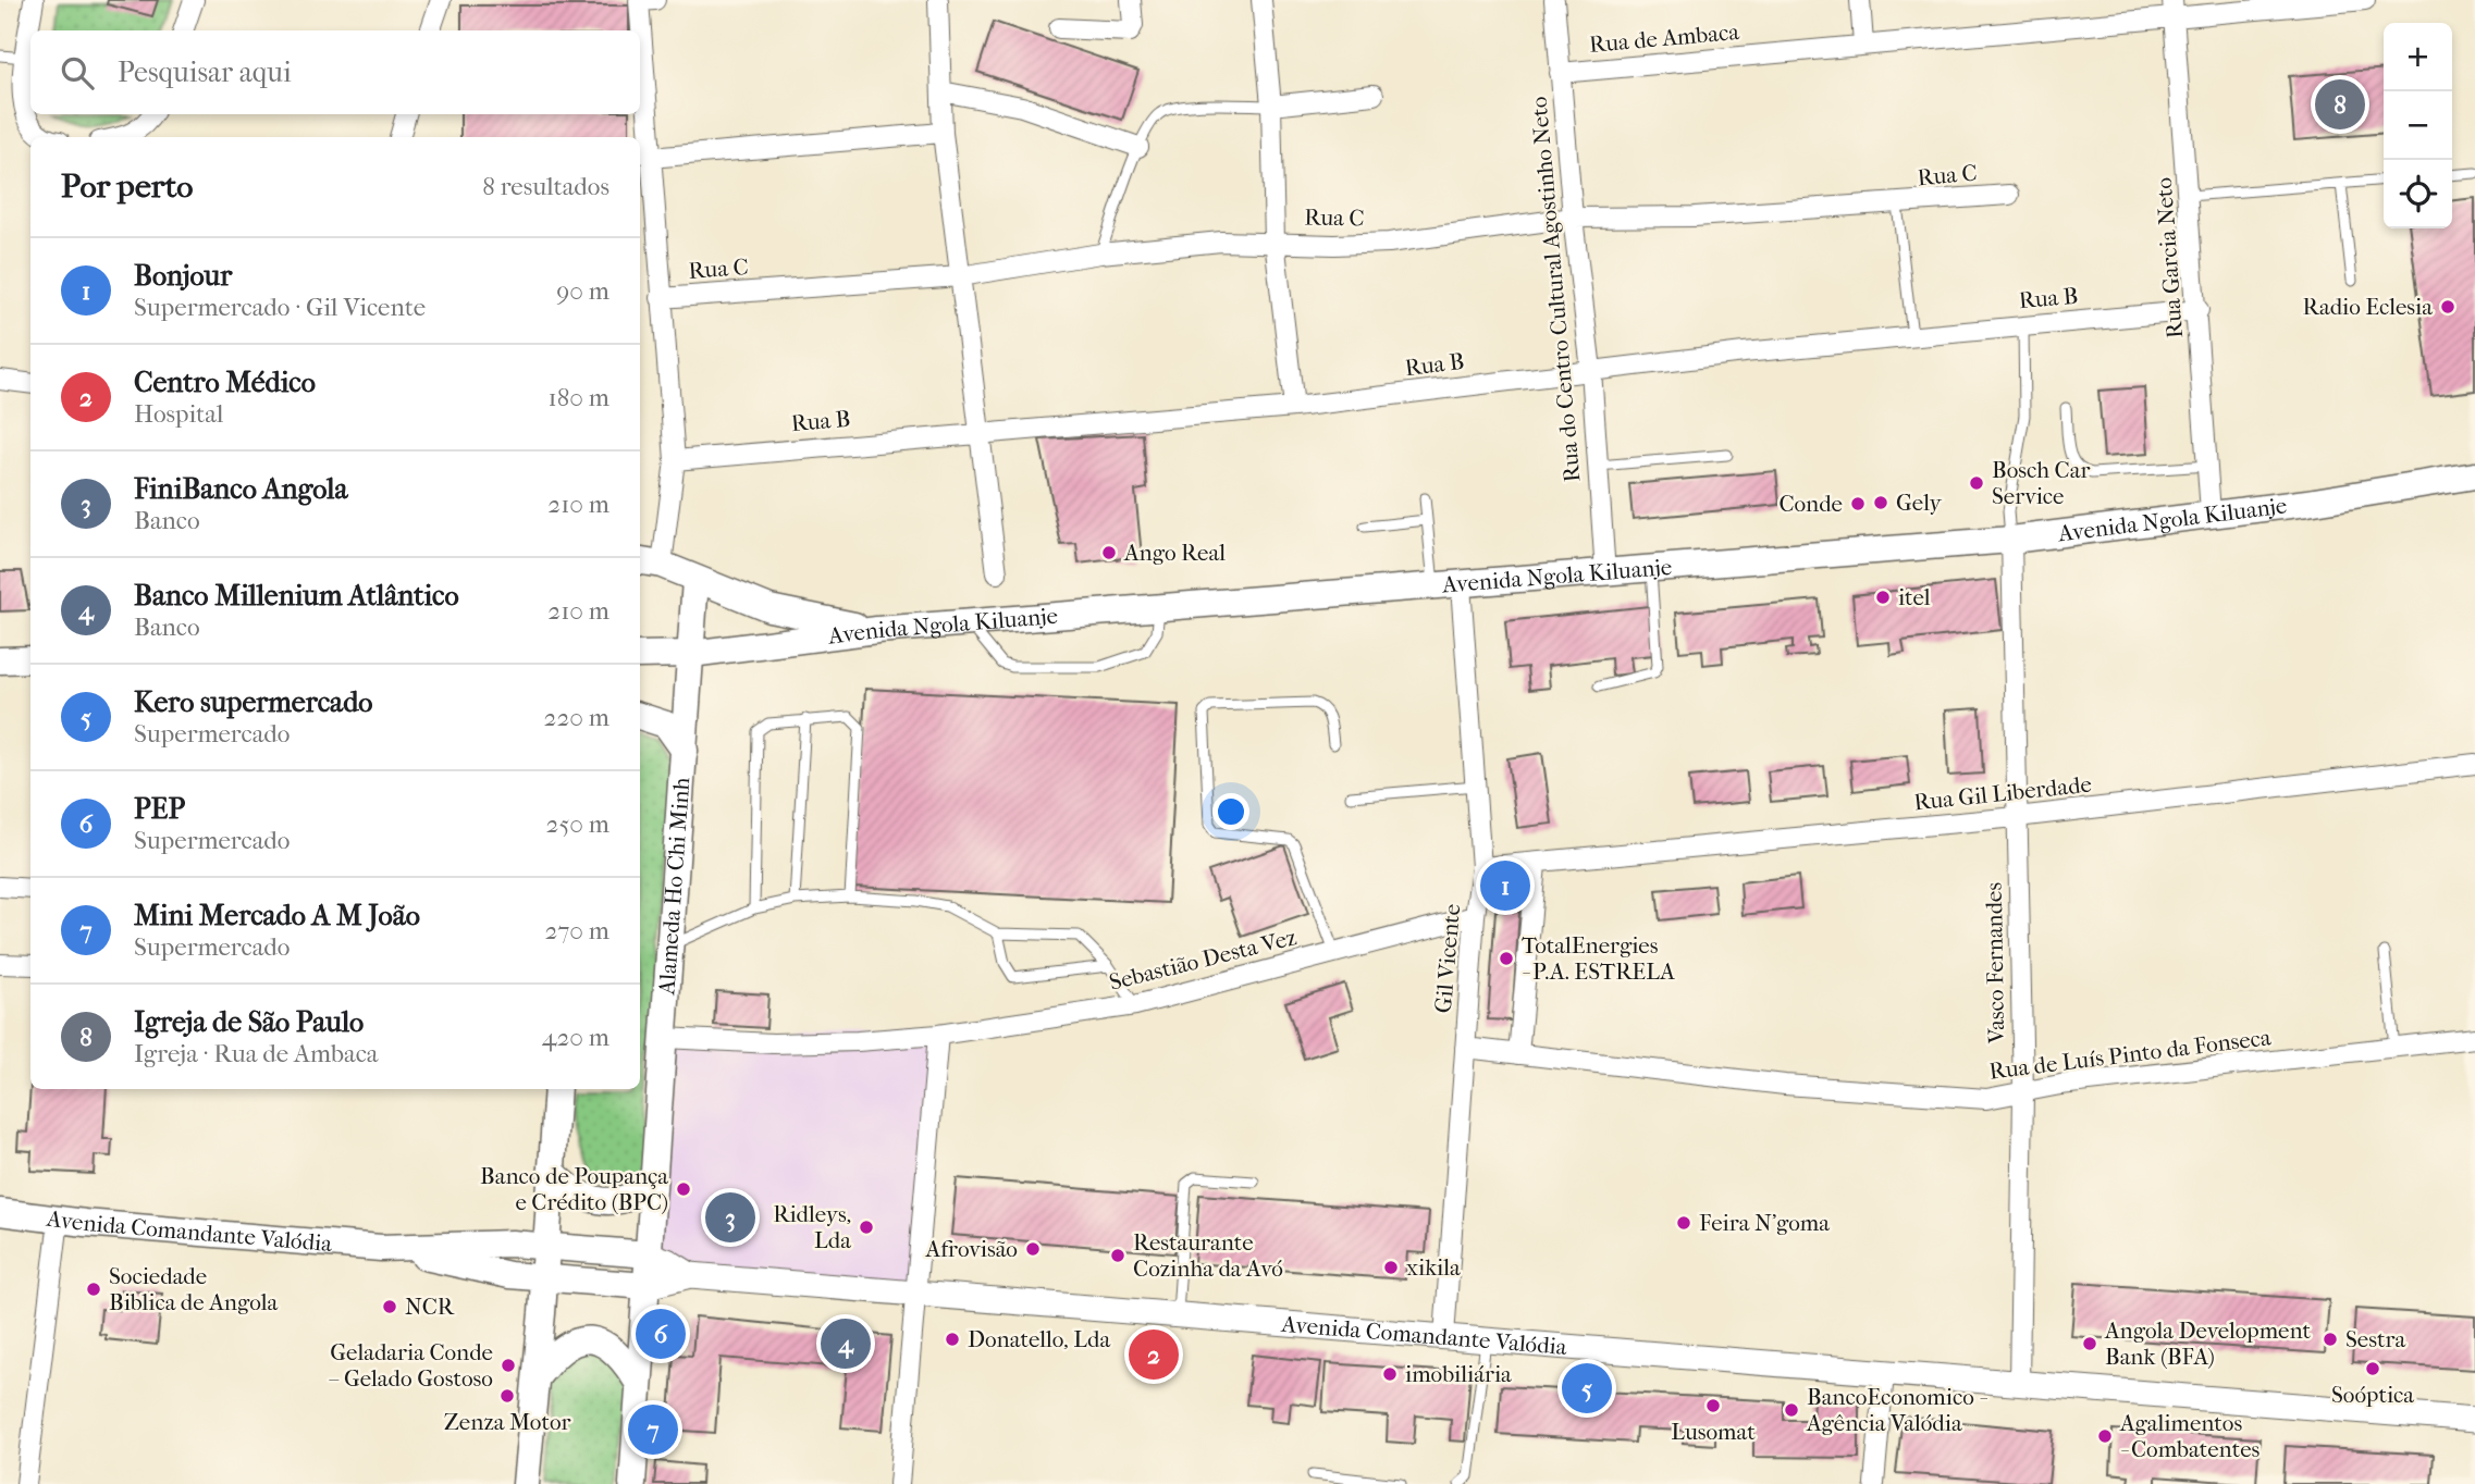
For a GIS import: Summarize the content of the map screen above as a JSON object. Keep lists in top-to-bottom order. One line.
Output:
{"streets":{"main road":["Avenida Ngola Kiluanje","Alameda Ho Chi Minh","Avenida Comandante Valódia"],"street":["Rua de Ambaca","Rua C","Rua Garcia Neto","Rua do Centro Cultural Agostinho Neto","Rua B","Rua Gil Liberdade","Gil Vicente","Sebastião Desta Vez","Vasco Fernandes","Rua de Luís Pinto da Fonseca"]},"crossings":[["Rua de Ambaca","Rua Garcia Neto"],["Rua de Ambaca","Rua do Centro Cultural Agostinho Neto"],["Rua C","Rua do Centro Cultural Agostinho Neto"],["Rua Garcia Neto","Rua B"],["Rua Garcia Neto","Avenida Ngola Kiluanje"],["Rua do Centro Cultural Agostinho Neto","Rua B"],["Rua do Centro Cultural Agostinho Neto","Avenida Ngola Kiluanje"],["Avenida Ngola Kiluanje","Alameda Ho Chi Minh"],["Avenida Ngola Kiluanje","Gil Vicente"],["Avenida Ngola Kiluanje","Vasco Fernandes"],["Rua Gil Liberdade","Gil Vicente"],["Rua Gil Liberdade","Vasco Fernandes"],["Alameda Ho Chi Minh","Sebastião Desta Vez"],["Alameda Ho Chi Minh","Avenida Comandante Valódia"],["Gil Vicente","Sebastião Desta Vez"],["Gil Vicente","Rua de Luís Pinto da Fonseca"],["Gil Vicente","Avenida Comandante Valódia"],["Vasco Fernandes","Rua de Luís Pinto da Fonseca"],["Vasco Fernandes","Avenida Comandante Valódia"]],"places":["Radio Eclesia","Bosch Car Service","Gely","Conde","Ango Real","itel","TotalEnergies - P.A. ESTRELA","Banco de Poupança e Crédito (BPC)","Feira N'goma","Ridleys, Lda","Afrovisão","Restaurante Cozinha da Avó","xikila","Sociedade Biblica de Angola","NCR","Donatello, Lda","Sestra","Angola Development Bank (BFA)","Geladaria Conde – Gelado Gostoso","Soóptica","imobiliária","Zenza Motor","Lusomat","BancoEconomico - Agência Valódia","Agalimentos - Combatentes"],"page":{"map_buttons":["+","−"],"search":"Pesquisar aqui","pins":["8","1","3","6","4","2","5","7"],"heading":["Por perto","8 resultados"],"list":[{"mark":"1","name":"Bonjour","note":"Supermercado · Gil Vicente","value":"90 m"},{"mark":"2","name":"Centro Médico","note":"Hospital","value":"180 m"},{"mark":"3","name":"FiniBanco Angola","note":"Banco","value":"210 m"},{"mark":"4","name":"Banco Millenium Atlântico","note":"Banco","value":"210 m"},{"mark":"5","name":"Kero supermercado","note":"Supermercado","value":"220 m"},{"mark":"6","name":"PEP","note":"Supermercado","value":"250 m"},{"mark":"7","name":"Mini Mercado A M João","note":"Supermercado","value":"270 m"},{"mark":"8","name":"Igreja de São Paulo","note":"Igreja · Rua de Ambaca","value":"420 m"}]}}
